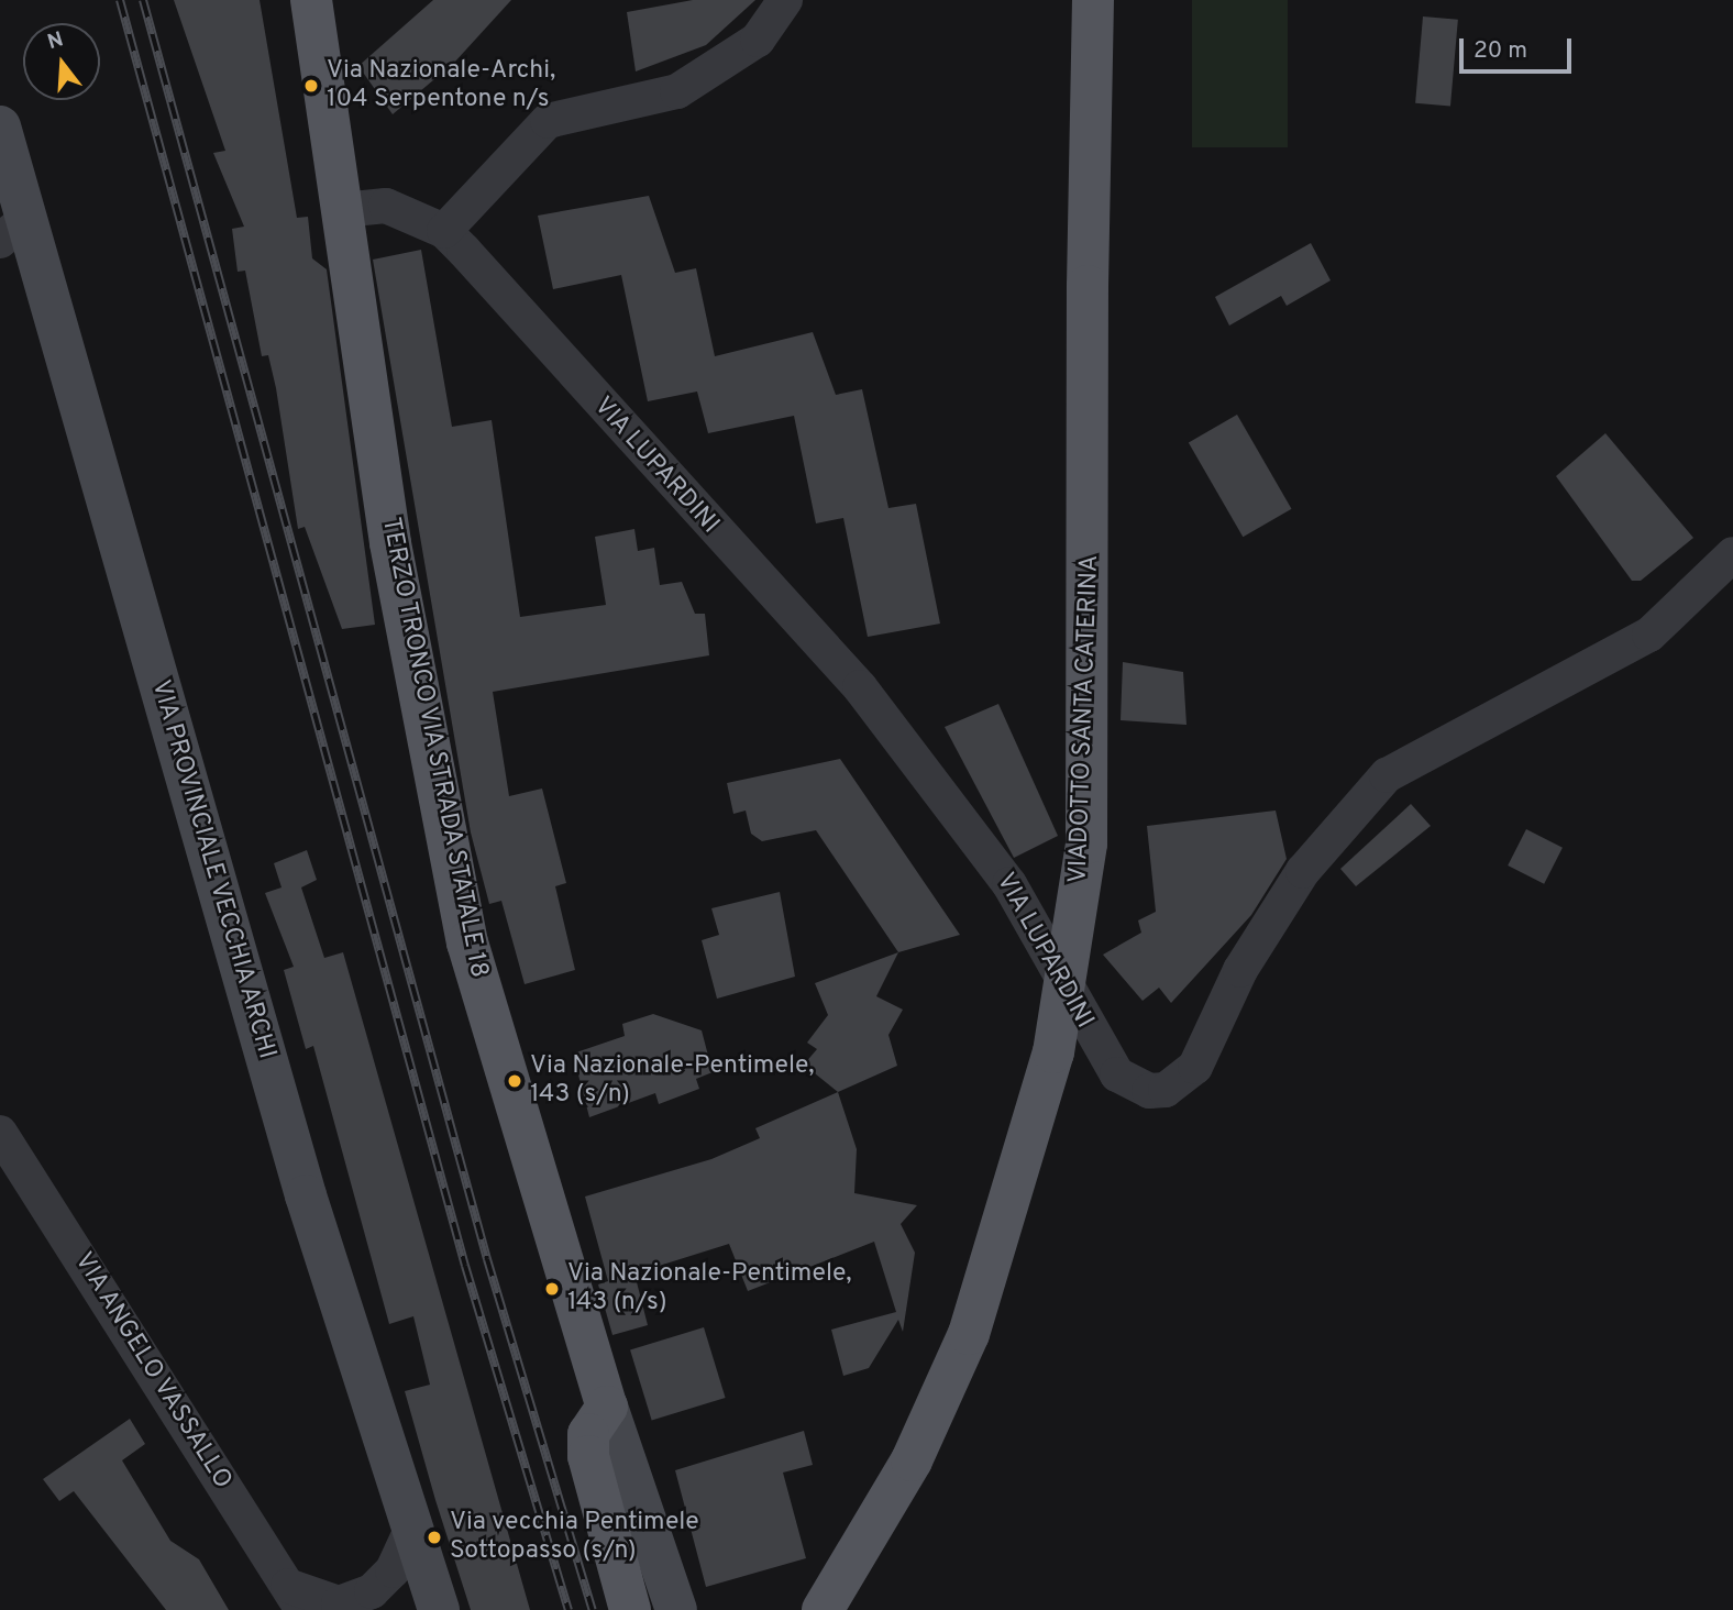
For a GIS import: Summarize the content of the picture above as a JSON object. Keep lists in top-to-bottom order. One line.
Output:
{"streets":{"main road":["VIADOTTO SANTA CATERINA","TERZO TRONCO VIA STRADA STATALE 18"],"street":["VIA LUPARDINI","VIA PROVINCIALE VECCHIA ARCHI","VIA ANGELO VASSALLO"]},"crossings":[["VIA LUPARDINI","TERZO TRONCO VIA STRADA STATALE 18"]],"places":["Via Nazionale-Archi, 104 Serpentone n/s","Via Nazionale-Pentimele, 143 (s/n)","Via Nazionale-Pentimele, 143 (n/s)","Via vecchia Pentimele Sottopasso (s/n)"],"scale_bar":"20 m","north":"top"}
